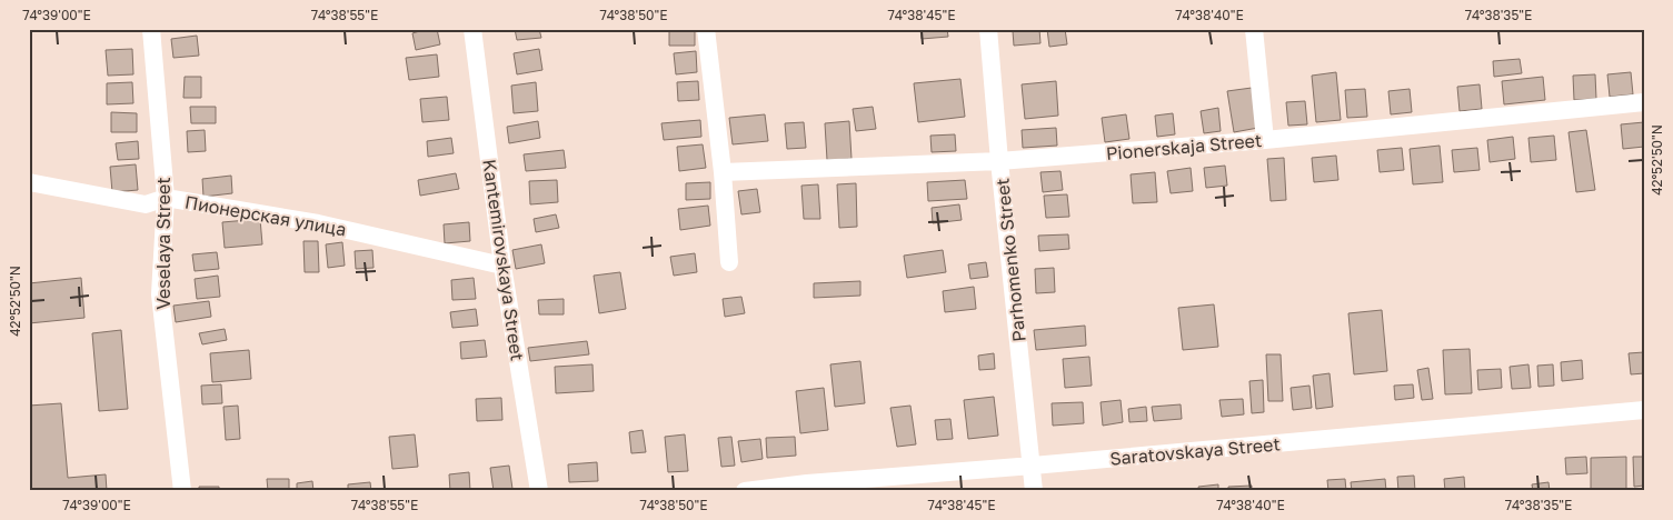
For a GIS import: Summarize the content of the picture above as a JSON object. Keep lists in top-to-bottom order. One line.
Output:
{"streets":{"street":["Pionerskaja Street","Пионерская улица","Veselaya Street","Kantemirovskaya Street","Parhomenko Street","Saratovskaya Street"]},"crossings":[["Pionerskaja Street","Parhomenko Street"],["Пионерская улица","Veselaya Street"],["Пионерская улица","Kantemirovskaya Street"],["Parhomenko Street","Saratovskaya Street"]],"coordinates":["74°39'00\"E","74°38'55\"E","74°38'50\"E","74°38'45\"E","74°38'40\"E","74°38'35\"E","42°52'50\"N"]}
